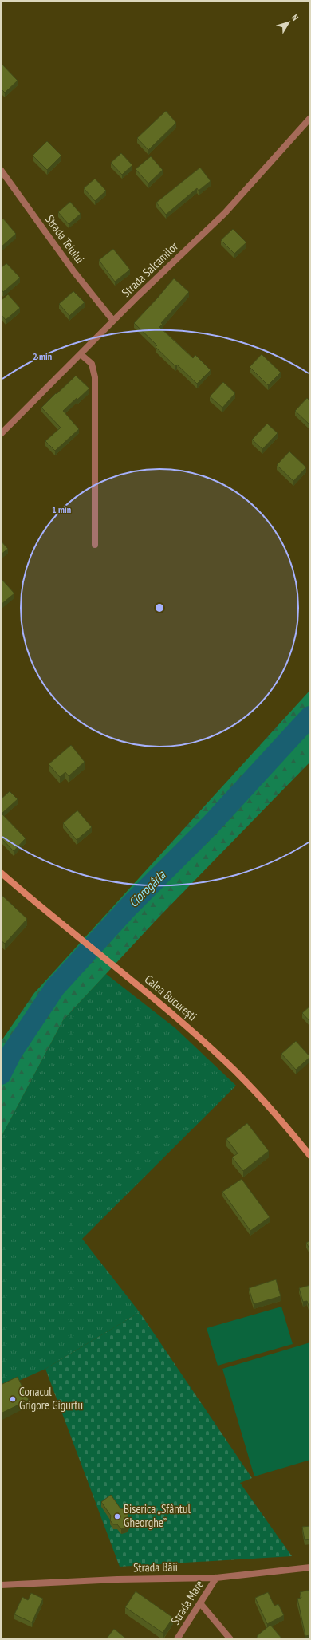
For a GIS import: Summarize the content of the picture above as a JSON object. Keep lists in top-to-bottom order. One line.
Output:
{"streets":{"main road":["Calea București"],"street":["Strada Teiului","Strada Salcamilor","Strada Băii","Strada Mare"]},"crossings":[["Strada Teiului","Strada Salcamilor"],["Strada Băii","Strada Mare"]],"water":["Ciorogârla"],"places":["Conacul Grigore Gigurtu","Biserica „Sfântul Gheorghe”"],"north":"top right","rings":["2 min","1 min"]}
